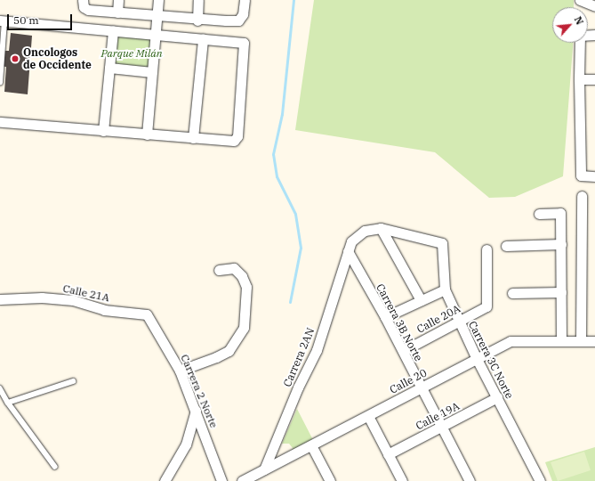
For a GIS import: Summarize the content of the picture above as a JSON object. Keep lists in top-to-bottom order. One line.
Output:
{"streets":{"street":["Calle 21A","Calle 20A","Carrera 3B Norte","Carrera 2AN","Carrera 3C Norte","Calle 20","Carrera 2 Norte","Calle 19A"]},"crossings":[["Calle 21A","Carrera 2 Norte"],["Calle 20A","Carrera 3B Norte"],["Calle 20A","Carrera 3C Norte"],["Carrera 3B Norte","Carrera 2AN"],["Carrera 3B Norte","Calle 20"],["Carrera 3B Norte","Calle 19A"],["Carrera 2AN","Carrera 3C Norte"],["Carrera 2AN","Calle 20"],["Carrera 3C Norte","Calle 20"],["Carrera 3C Norte","Calle 19A"]],"parks":["Parque Milán"],"places":["Oncologos de Occidente"],"scale_bar":"50 m","north":"top right"}
